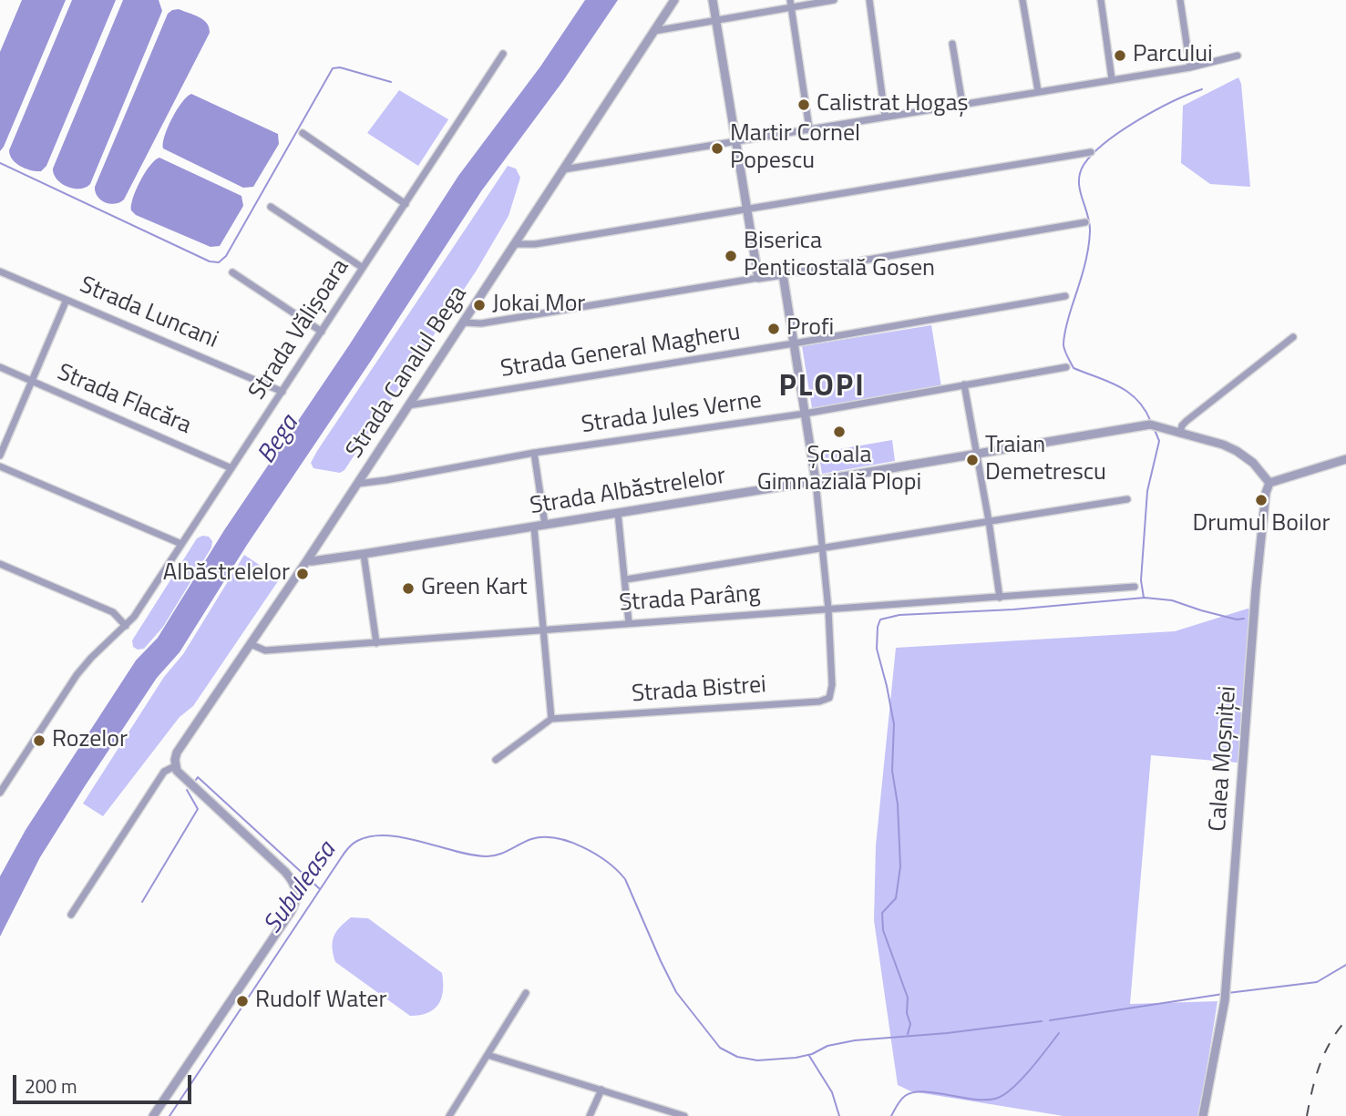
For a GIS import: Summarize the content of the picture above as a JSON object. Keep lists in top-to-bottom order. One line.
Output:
{"streets":{"street":["Strada Luncani","Strada Vălișoara","Strada General Magheru","Strada Canalul Bega","Strada Flacăra","Strada Jules Verne","Strada Albăstrelelor","Strada Parâng","Strada Bistrei","Calea Moșniței"]},"crossings":[["Strada Luncani","Strada Vălișoara"],["Strada Vălișoara","Strada Flacăra"],["Strada General Magheru","Strada Canalul Bega"],["Strada Canalul Bega","Strada Jules Verne"],["Strada Canalul Bega","Strada Albăstrelelor"],["Strada Canalul Bega","Strada Parâng"],["Strada Albăstrelelor","Calea Moșniței"],["Strada Parâng","Strada Bistrei"]],"districts":["PLOPI"],"water":["Bega","Subuleasa"],"places":["Parcului","Calistrat Hogaș","Martir Cornel Popescu","Biserica Penticostală Gosen","Jokai Mor","Profi","Școala Gimnazială Plopi","Traian Demetrescu","Drumul Boilor","Albăstrelelor","Green Kart","Rozelor","Rudolf Water"],"scale_bar":"200 m"}
